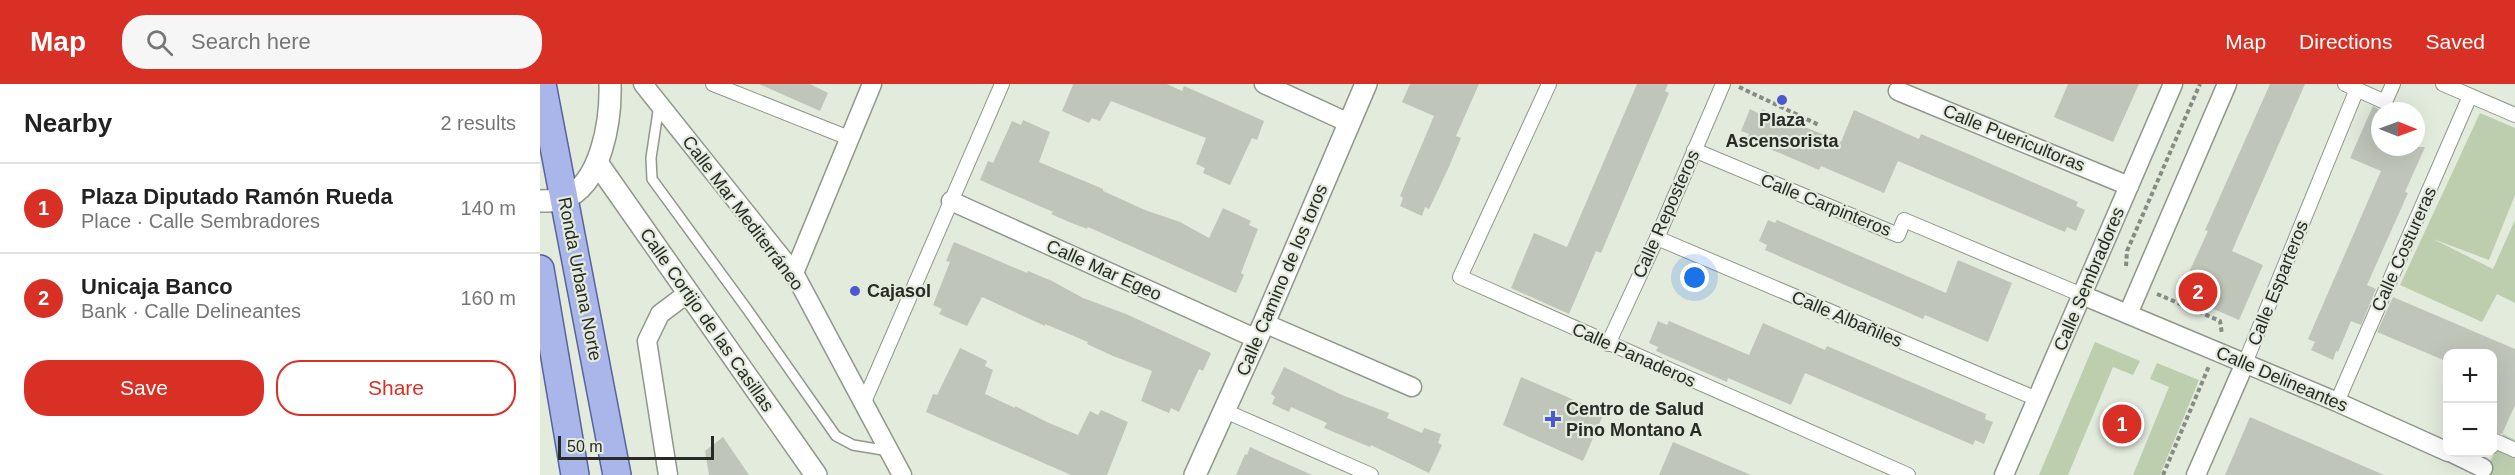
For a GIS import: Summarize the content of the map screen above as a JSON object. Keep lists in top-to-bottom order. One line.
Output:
{"streets":{"main road":["Ronda Urbana Norte"],"street":["Calle Puericultoras","Calle Carpinteros","Calle Mar Mediterráneo","Calle Reposteros","Calle Costureras","Calle Mar Egeo","Calle Sembradores","Calle Camino de los toros","Calle Esparteros","Calle Albañiles","Calle Cortijo de las Casillas","Calle Panaderos","Calle Delineantes"]},"crossings":[["Calle Puericultoras","Calle Sembradores"],["Calle Carpinteros","Calle Reposteros"],["Calle Carpinteros","Calle Sembradores"],["Calle Carpinteros","Calle Delineantes"],["Calle Reposteros","Calle Albañiles"],["Calle Reposteros","Calle Panaderos"],["Calle Costureras","Calle Delineantes"],["Calle Mar Egeo","Calle Camino de los toros"],["Calle Sembradores","Calle Albañiles"],["Calle Sembradores","Calle Delineantes"],["Calle Esparteros","Calle Delineantes"]],"places":{"other":["Plaza Ascensorista","Cajasol"],"health":["Centro de Salud Pino Montano A"]},"scale_bar":"50 m","north":"right","page":{"header":"Map","search":"Search here","nav":["Map","Directions","Saved"],"heading":["Nearby","2 results"],"list":[{"mark":"1","name":"Plaza Diputado Ramón Rueda","note":"Place · Calle Sembradores","value":"140 m"},{"mark":"2","name":"Unicaja Banco","note":"Bank · Calle Delineantes","value":"160 m"}],"pins":["2","1"],"buttons":["Save","Share"],"map_buttons":["+","−"],"scale":"50 m"}}
